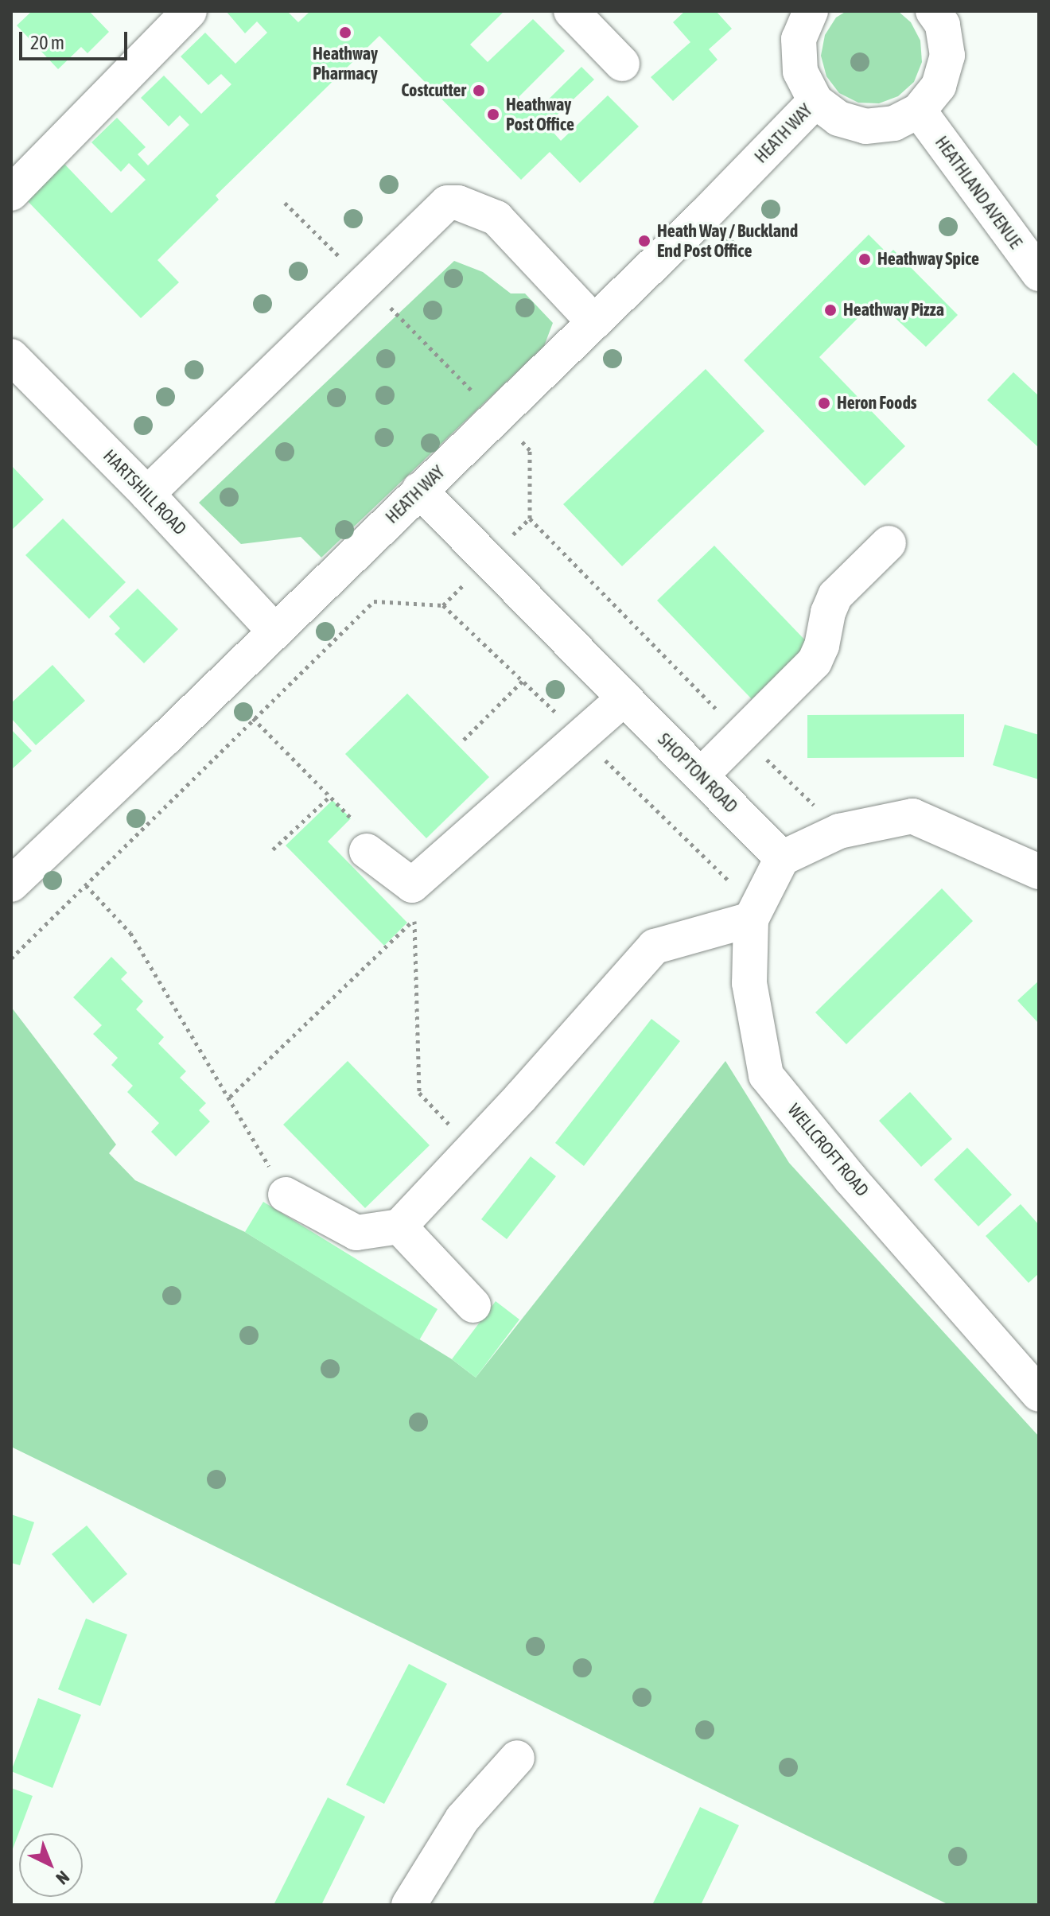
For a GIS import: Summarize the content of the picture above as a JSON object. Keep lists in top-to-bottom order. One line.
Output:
{"streets":{"street":["HEATH WAY","HEATHLAND AVENUE","HARTSHILL ROAD","SHOPTON ROAD","WELLCROFT ROAD"]},"crossings":[["HEATH WAY","HARTSHILL ROAD"],["HEATH WAY","SHOPTON ROAD"],["SHOPTON ROAD","WELLCROFT ROAD"]],"places":["Heathway Pharmacy","Costcutter","Heathway Post Office","Heath Way / Buckland End Post Office","Heathway Spice","Heathway Pizza","Heron Foods"],"scale_bar":"20 m","north":"bottom right"}
